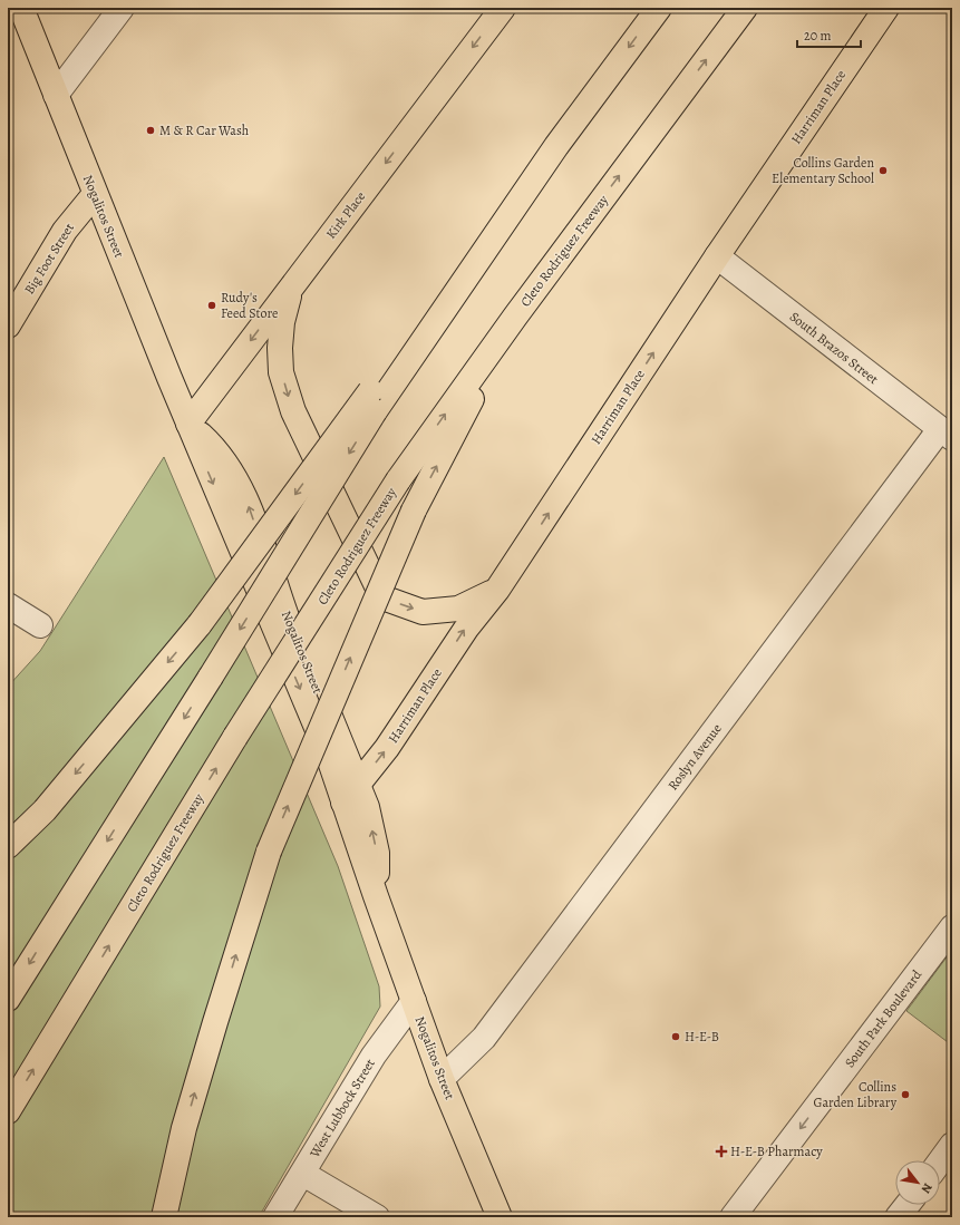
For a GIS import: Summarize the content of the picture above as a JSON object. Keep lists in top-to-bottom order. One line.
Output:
{"streets":{"main road":["Harriman Place","Kirk Place","Nogalitos Street","Cleto Rodriguez Freeway","Big Foot Street"],"street":["South Brazos Street","Roslyn Avenue","South Park Boulevard","West Lubbock Street"]},"crossings":[["Harriman Place","Nogalitos Street"],["Harriman Place","South Brazos Street"],["Kirk Place","Nogalitos Street"],["Nogalitos Street","Big Foot Street"],["Nogalitos Street","Roslyn Avenue"],["Nogalitos Street","West Lubbock Street"],["South Brazos Street","Roslyn Avenue"]],"one_way":["South Park Boulevard"],"places":{"other":["M & R Car Wash","Collins Garden Elementary School","Rudy's Feed Store","H-E-B","Collins Garden Library"],"health":["H-E-B Pharmacy"]},"scale_bar":"20 m","north":"bottom right"}
